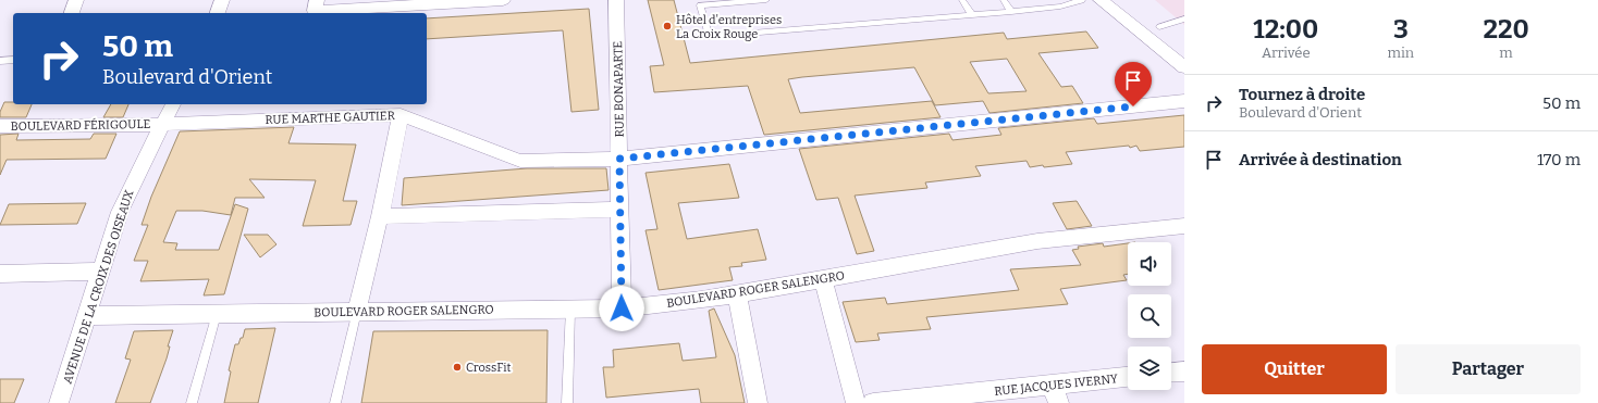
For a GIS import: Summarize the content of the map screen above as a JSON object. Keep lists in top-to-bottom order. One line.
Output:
{"streets":{"street":["RUE BONAPARTE","RUE MARTHE GAUTIER","BOULEVARD FÉRIGOULE","AVENUE DE LA CROIX DES OISEAUX","BOULEVARD ROGER SALENGRO","RUE JACQUES IVERNY"]},"crossings":[["RUE BONAPARTE","RUE MARTHE GAUTIER"],["RUE BONAPARTE","BOULEVARD ROGER SALENGRO"],["RUE MARTHE GAUTIER","BOULEVARD FÉRIGOULE"],["RUE MARTHE GAUTIER","AVENUE DE LA CROIX DES OISEAUX"],["BOULEVARD FÉRIGOULE","AVENUE DE LA CROIX DES OISEAUX"],["AVENUE DE LA CROIX DES OISEAUX","BOULEVARD ROGER SALENGRO"]],"places":["Hôtel d'entreprises La Croix Rouge","CrossFit"],"page":{"eta":["12:00","Arrivée","3","min","220","m"],"turn":["50 m","Boulevard d'Orient"],"list":[{"name":"Tournez à droite","note":"Boulevard d'Orient","value":"50 m"},{"name":"Arrivée à destination","value":"170 m"}],"buttons":["Quitter","Partager"]}}
